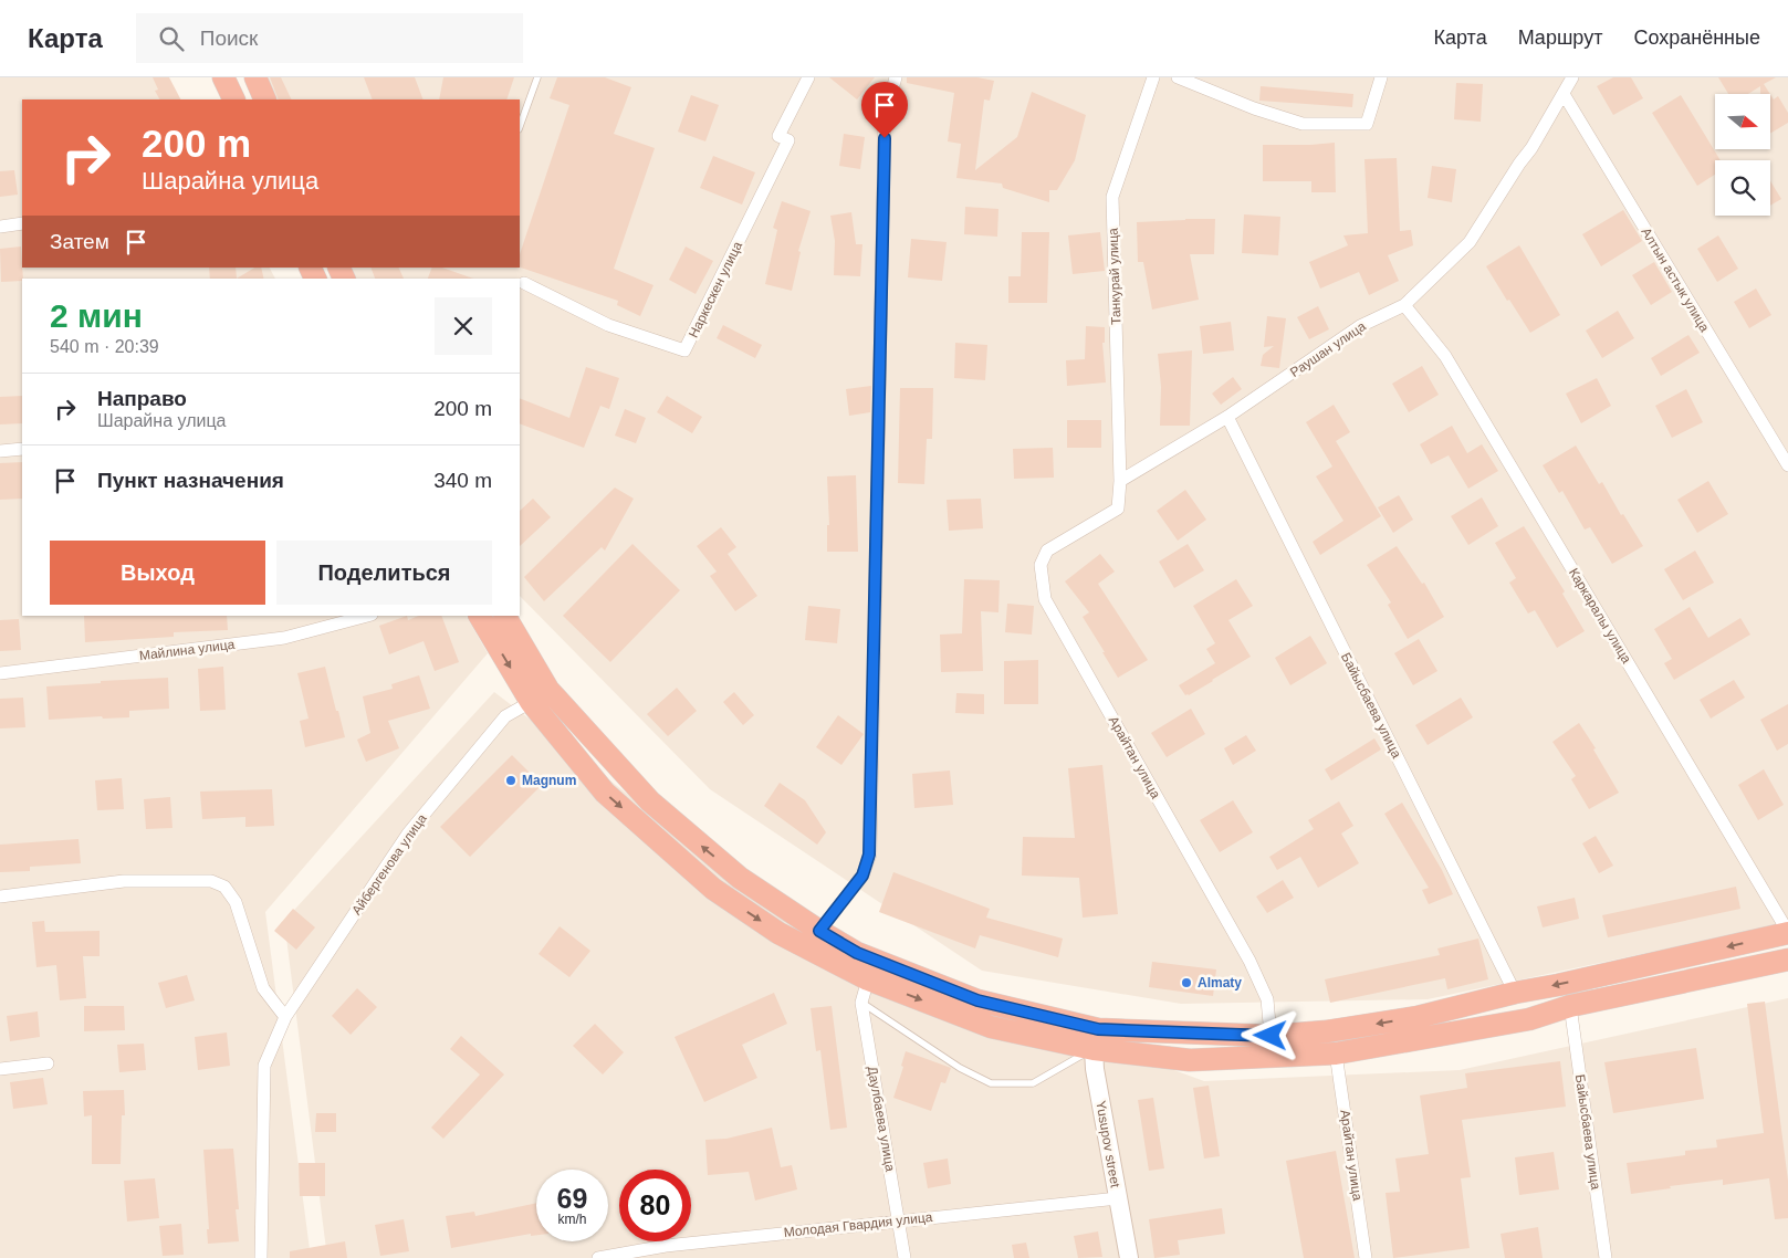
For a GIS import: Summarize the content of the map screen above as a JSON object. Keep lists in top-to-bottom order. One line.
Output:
{"streets":{"street":["Танкурай улица","Алтын астык улица","Наркескен улица","Раушан улица","Каркаралы улица","Майлина улица","Байысбаева улица","Арайтан улица","Айбергенова улица","Даулбаева улица","Yusupov street","Молодая Гвардия улица"]},"crossings":[["Танкурай улица","Раушан улица"],["Танкурай улица","Арайтан улица"],["Алтын астык улица","Раушан улица"],["Раушан улица","Каркаралы улица"],["Раушан улица","Байысбаева улица"],["Раушан улица","Арайтан улица"],["Даулбаева улица","Молодая Гвардия улица"],["Yusupov street","Молодая Гвардия улица"]],"places":["Magnum","Almaty"],"north":"right","page":{"header":"Карта","search":"Поиск","nav":["Карта","Маршрут","Сохранённые"],"turn":["200 m","Шарайна улица"],"then":"Затем","heading":["2 мин","540 m · 20:39"],"list":[{"name":"Направо","note":"Шарайна улица","value":"200 m"},{"name":"Пункт назначения","value":"340 m"}],"buttons":["Выход","Поделиться"],"speed":"69 km/h","limit":"80"}}
